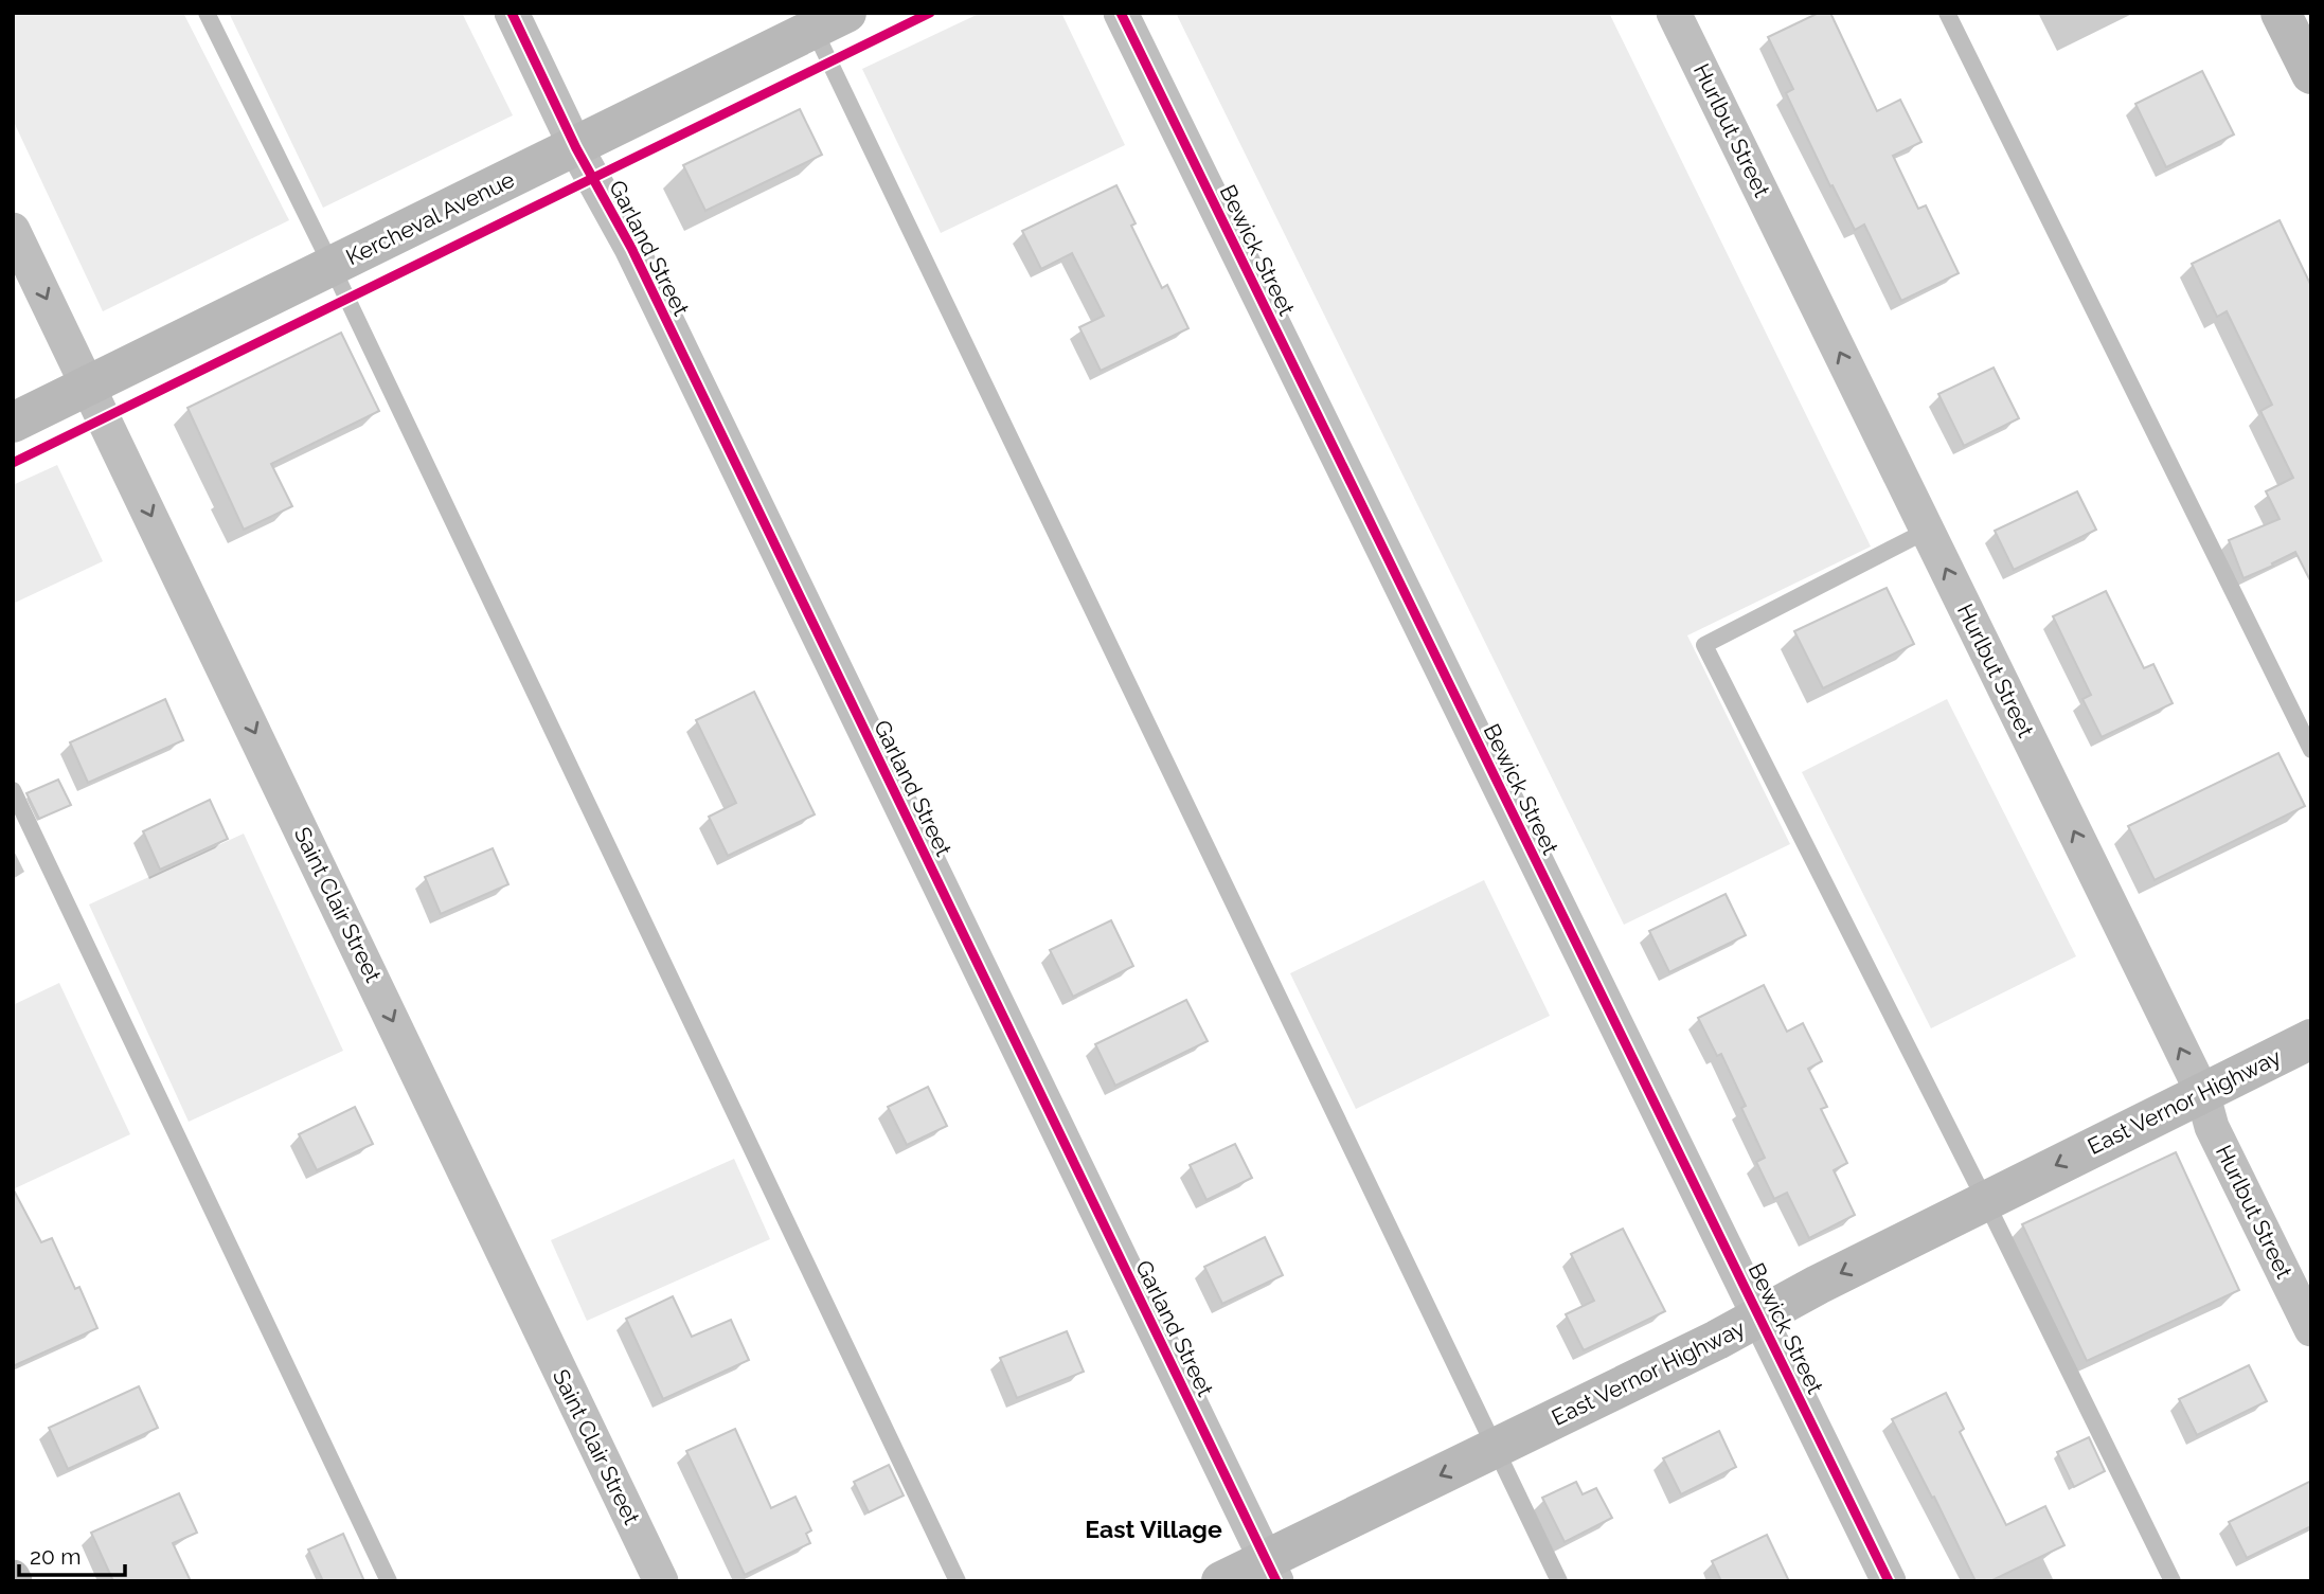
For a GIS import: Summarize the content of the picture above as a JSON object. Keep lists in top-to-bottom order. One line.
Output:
{"streets":{"street":["Hurlbut Street","Kercheval Avenue","Garland Street","Bewick Street","Saint Clair Street","East Vernor Highway"]},"crossings":[["Hurlbut Street","East Vernor Highway"],["Kercheval Avenue","Garland Street"],["Kercheval Avenue","Saint Clair Street"],["Garland Street","East Vernor Highway"],["Bewick Street","East Vernor Highway"]],"one_way":["Hurlbut Street","Saint Clair Street","East Vernor Highway"],"districts":["East Village"],"scale_bar":"20 m"}
